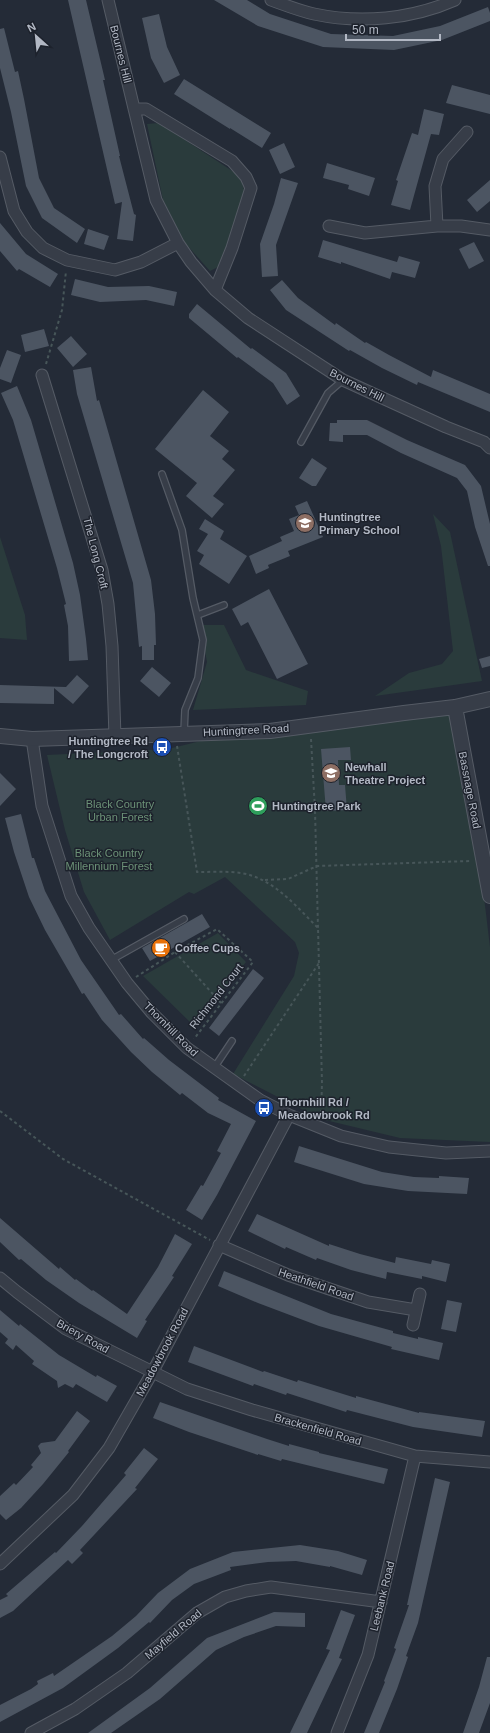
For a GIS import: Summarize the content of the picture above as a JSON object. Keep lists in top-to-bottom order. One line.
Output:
{"streets":{"street":["Bournes Hill","The Long Croft","Huntingtree Road","Bassnage Road","Thornhill Road","Heathfield Road","Briery Road","Meadowbrook Road","Brackenfield Road","Leebank Road","Mayfield Road"],"path":["Richmond Court"]},"crossings":[["The Long Croft","Huntingtree Road"],["Huntingtree Road","Bassnage Road"],["Huntingtree Road","Thornhill Road"],["Richmond Court","Thornhill Road"],["Thornhill Road","Meadowbrook Road"],["Heathfield Road","Meadowbrook Road"],["Briery Road","Meadowbrook Road"],["Briery Road","Brackenfield Road"],["Meadowbrook Road","Brackenfield Road"],["Brackenfield Road","Leebank Road"],["Leebank Road","Mayfield Road"]],"parks":["Black Country Urban Forest","Black Country Millennium Forest"],"places":{"school or university":["Huntingtree Primary School","Newhall Theatre Project"],"bus stop":["Huntingtree Rd / The Longcroft","Thornhill Rd / Meadowbrook Rd"],"sports":["Huntingtree Park"],"cafe":["Coffee Cups"]},"scale_bar":"50 m","north":"top left"}
